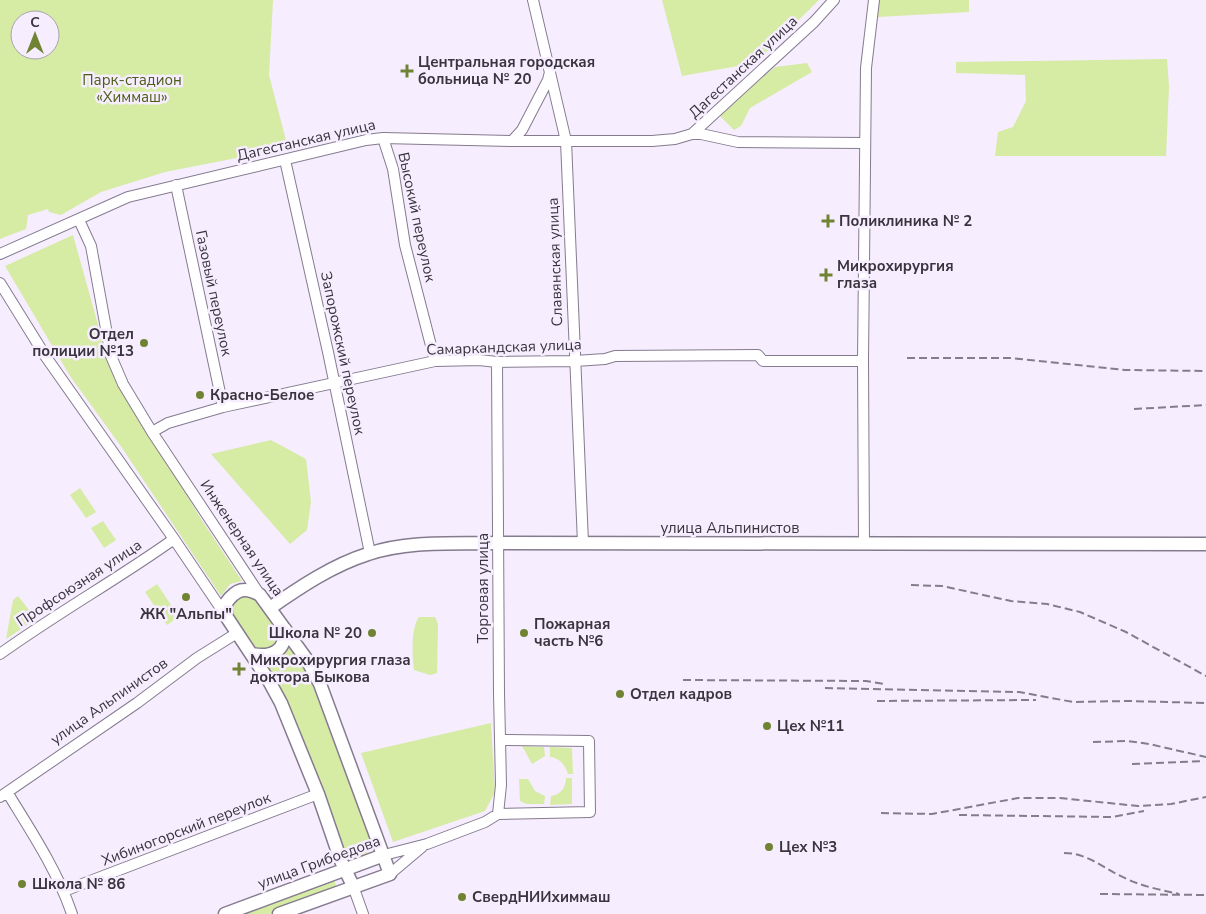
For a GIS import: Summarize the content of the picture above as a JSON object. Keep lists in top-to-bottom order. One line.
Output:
{"streets":{"main road":["улица Альпинистов","Инженерная улица","улица Грибоедова"],"street":["Дагестанская улица","Высокий переулок","Славянская улица","Газовый переулок","Самаркандская улица","Запорожский переулок","Профсоюзная улица","Торговая улица","Хибиногорский переулок"]},"crossings":[["Дагестанская улица","Высокий переулок"],["Дагестанская улица","Славянская улица"],["Дагестанская улица","Газовый переулок"],["Дагестанская улица","Запорожский переулок"],["Дагестанская улица","Инженерная улица"],["Высокий переулок","Самаркандская улица"],["Славянская улица","Самаркандская улица"],["Славянская улица","улица Альпинистов"],["Газовый переулок","Самаркандская улица"],["Самаркандская улица","Запорожский переулок"],["Самаркандская улица","Инженерная улица"],["Самаркандская улица","Торговая улица"],["Запорожский переулок","улица Альпинистов"],["улица Альпинистов","Инженерная улица"],["улица Альпинистов","Торговая улица"],["Инженерная улица","улица Грибоедова"],["Торговая улица","улица Грибоедова"]],"parks":["Парк-стадион «Химмаш»"],"places":{"health":["Центральная городская больница № 20","Поликлиника № 2","Микрохирургия глаза","Микрохирургия глаза доктора Быкова"],"other":["Отдел полиции №13","Красно-Белое","ЖК \"Альпы\"","Школа № 20","Пожарная часть №6","Отдел кадров","Цех №11","Цех №3","Школа № 86","СвердНИИхиммаш"]},"north":"top"}
